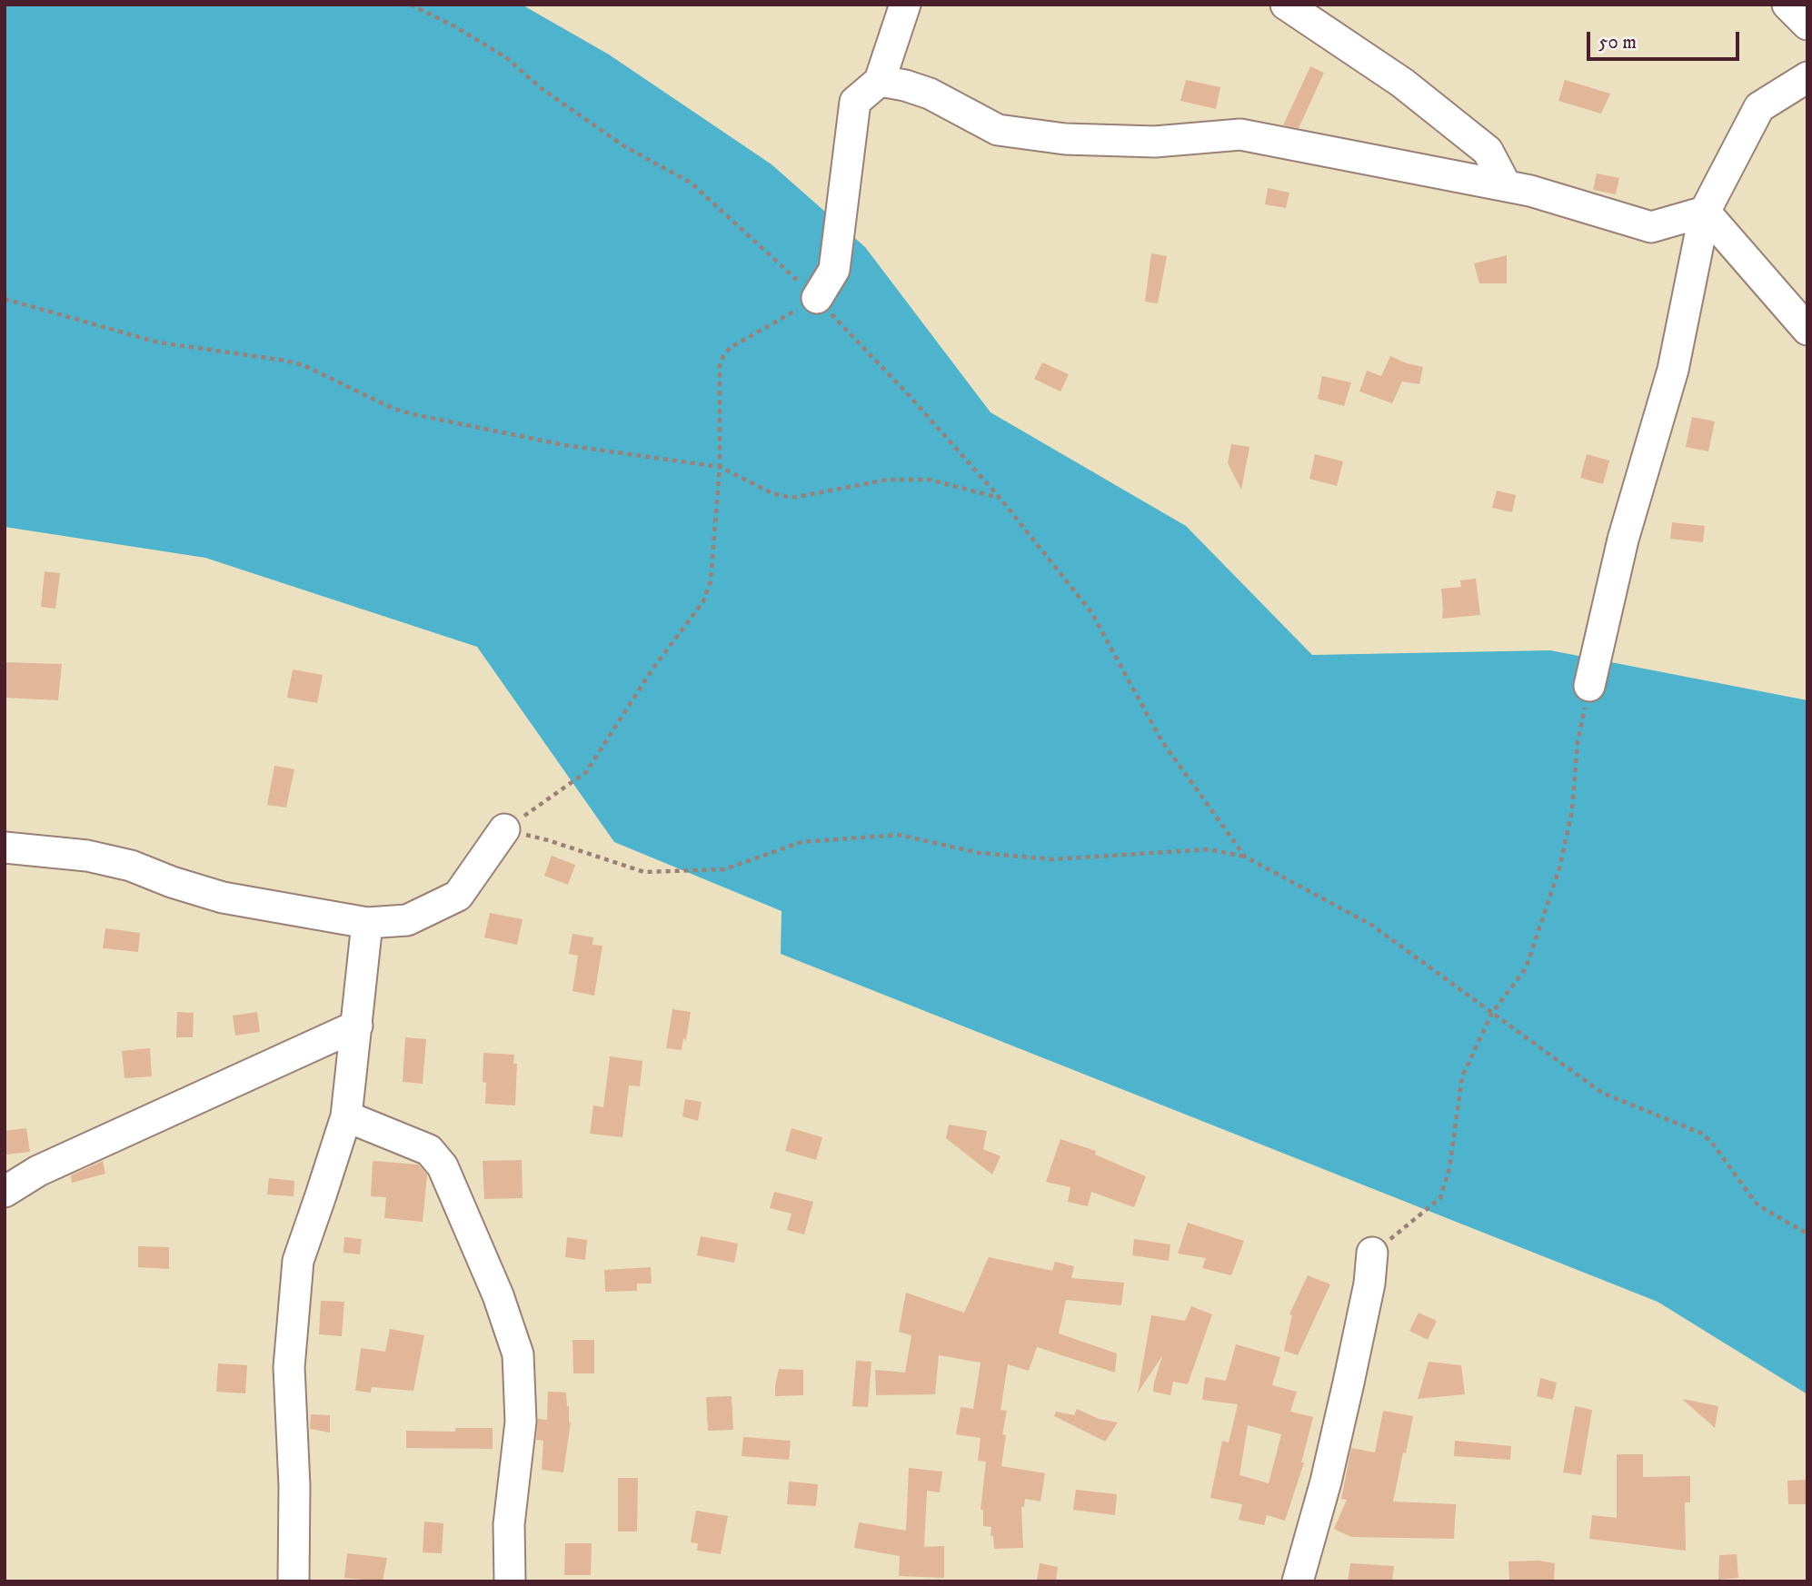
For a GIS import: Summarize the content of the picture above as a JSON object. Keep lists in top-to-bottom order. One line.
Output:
{"scale_bar":"50 m"}
